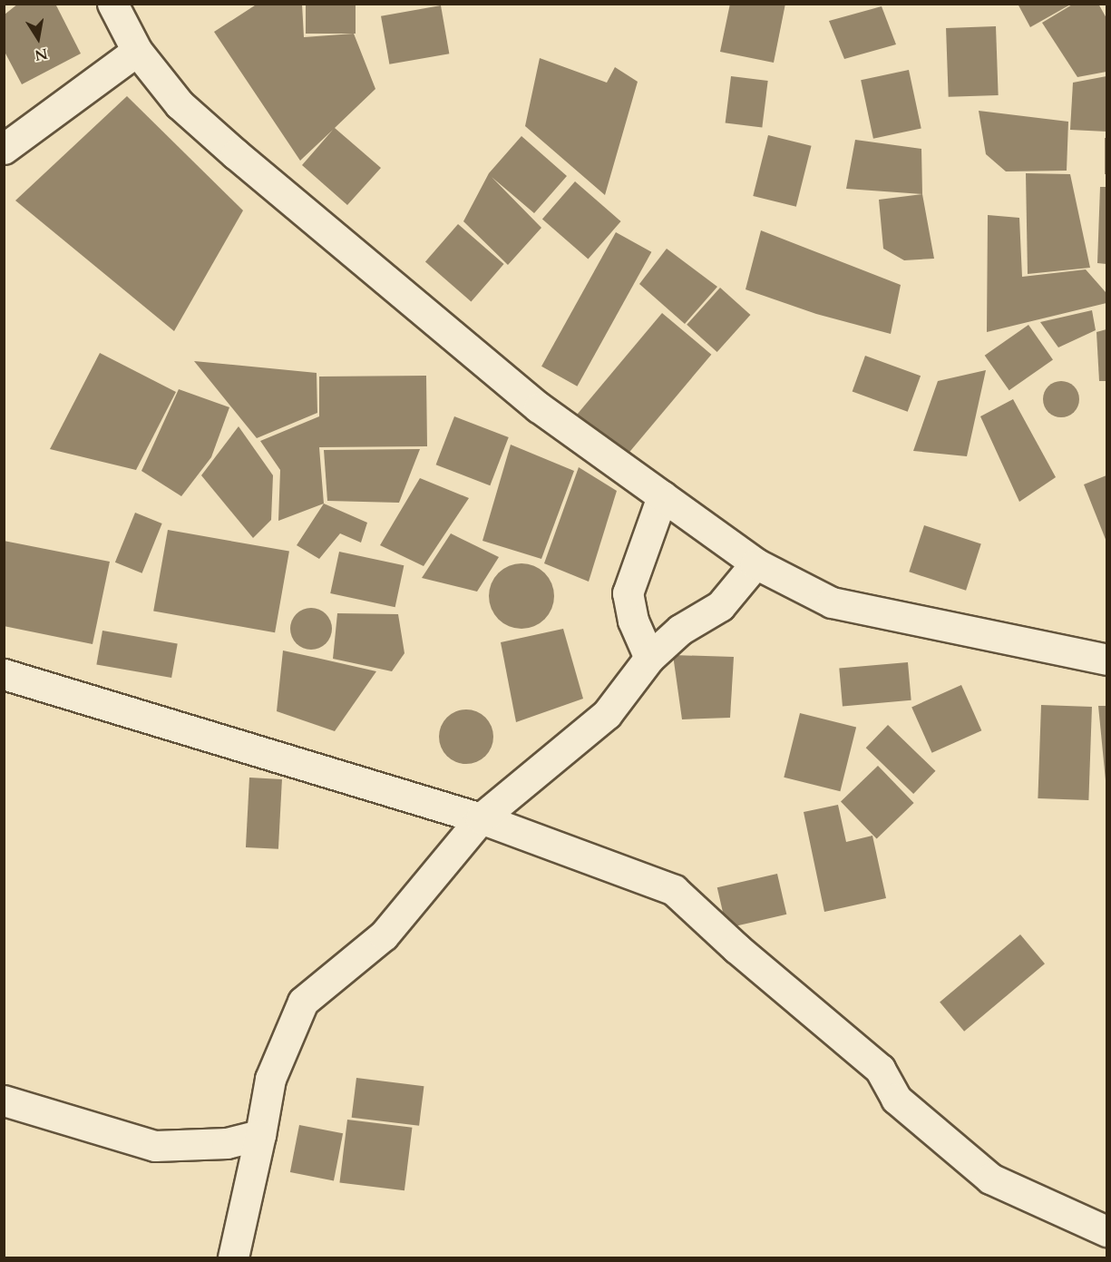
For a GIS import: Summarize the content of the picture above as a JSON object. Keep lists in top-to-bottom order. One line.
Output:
{"north":"bottom"}
